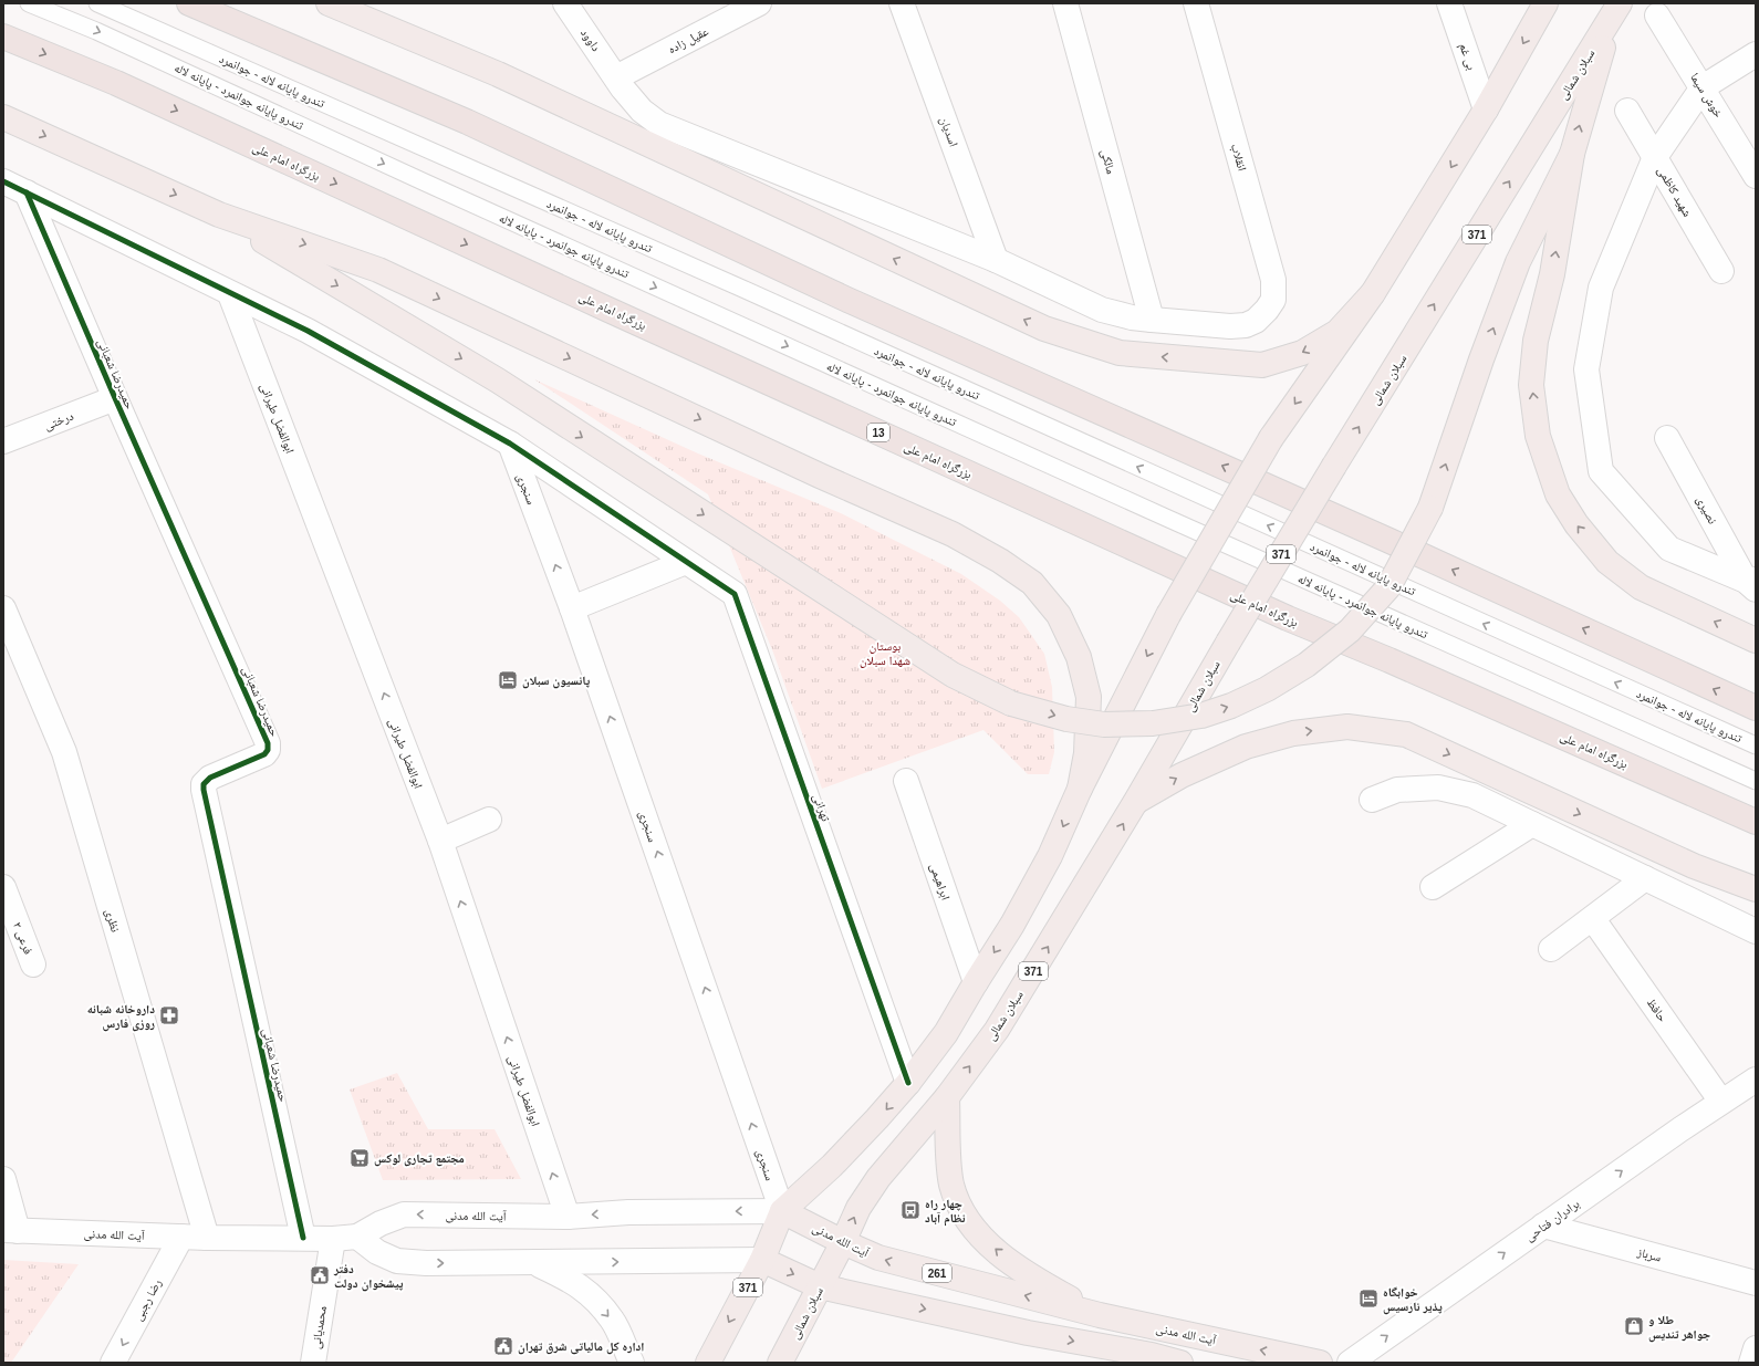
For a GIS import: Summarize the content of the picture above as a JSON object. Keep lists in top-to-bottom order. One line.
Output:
{"streets":{"highway":["بزرگراه امام علی","13"],"main road":["سبلان شمالی","371","آیت الله مدنی","261"],"street":["داوود","عقیل زاده","بی غم","خوش سیما","اسدیان","انقلاب","مالکی","شهید کاظمی","حمیدرضا شعبانی","ابوالفضل طیرانی","درختی","سنجری","نصیری","تهرانی","ابراهیمی","نظری","فرعی ۲","حافظ","برادران فتاحی","سرباز","رضا رجبی","محمدیانی"],"lane":["تندرو پایانه لاله - جوانمرد","تندرو پایانه جوانمرد - پایانه لاله"]},"crossings":[["داوود","عقیل زاده"],["داوود","اسدیان"],["داوود","انقلاب"],["داوود","مالکی"],["بی غم","371"],["سبلان شمالی","آیت الله مدنی"],["371","سنجری"],["371","تهرانی"],["371","ابراهیمی"],["371","آیت الله مدنی"],["حمیدرضا شعبانی","درختی"],["حمیدرضا شعبانی","تهرانی"],["حمیدرضا شعبانی","آیت الله مدنی"],["ابوالفضل طیرانی","تهرانی"],["ابوالفضل طیرانی","آیت الله مدنی"],["سنجری","تهرانی"],["سنجری","آیت الله مدنی"],["نظری","آیت الله مدنی"],["حافظ","برادران فتاحی"],["آیت الله مدنی","رضا رجبی"],["آیت الله مدنی","محمدیانی"],["برادران فتاحی","سرباز"]],"one_way":["تندرو پایانه لاله - جوانمرد","تندرو پایانه جوانمرد - پایانه لاله","ابوالفضل طیرانی","سنجری","برادران فتاحی","رضا رجبی"],"parks":["بوستان شهدا سبلان"],"places":{"hotel":["پانسیون سبلان","خوابگاه پذیر نارسیس"],"pharmacy":["داروخانه شبانه روزی فارس"],"supermarket":["مجتمع تجاری لوکس"],"bus stop":["چهار راه نظام آباد"],"public building":["دفتر پیشخوان دولت","اداره کل مالیاتی شرق تهران"],"shop":["طلا و جواهر تندیس"]}}
